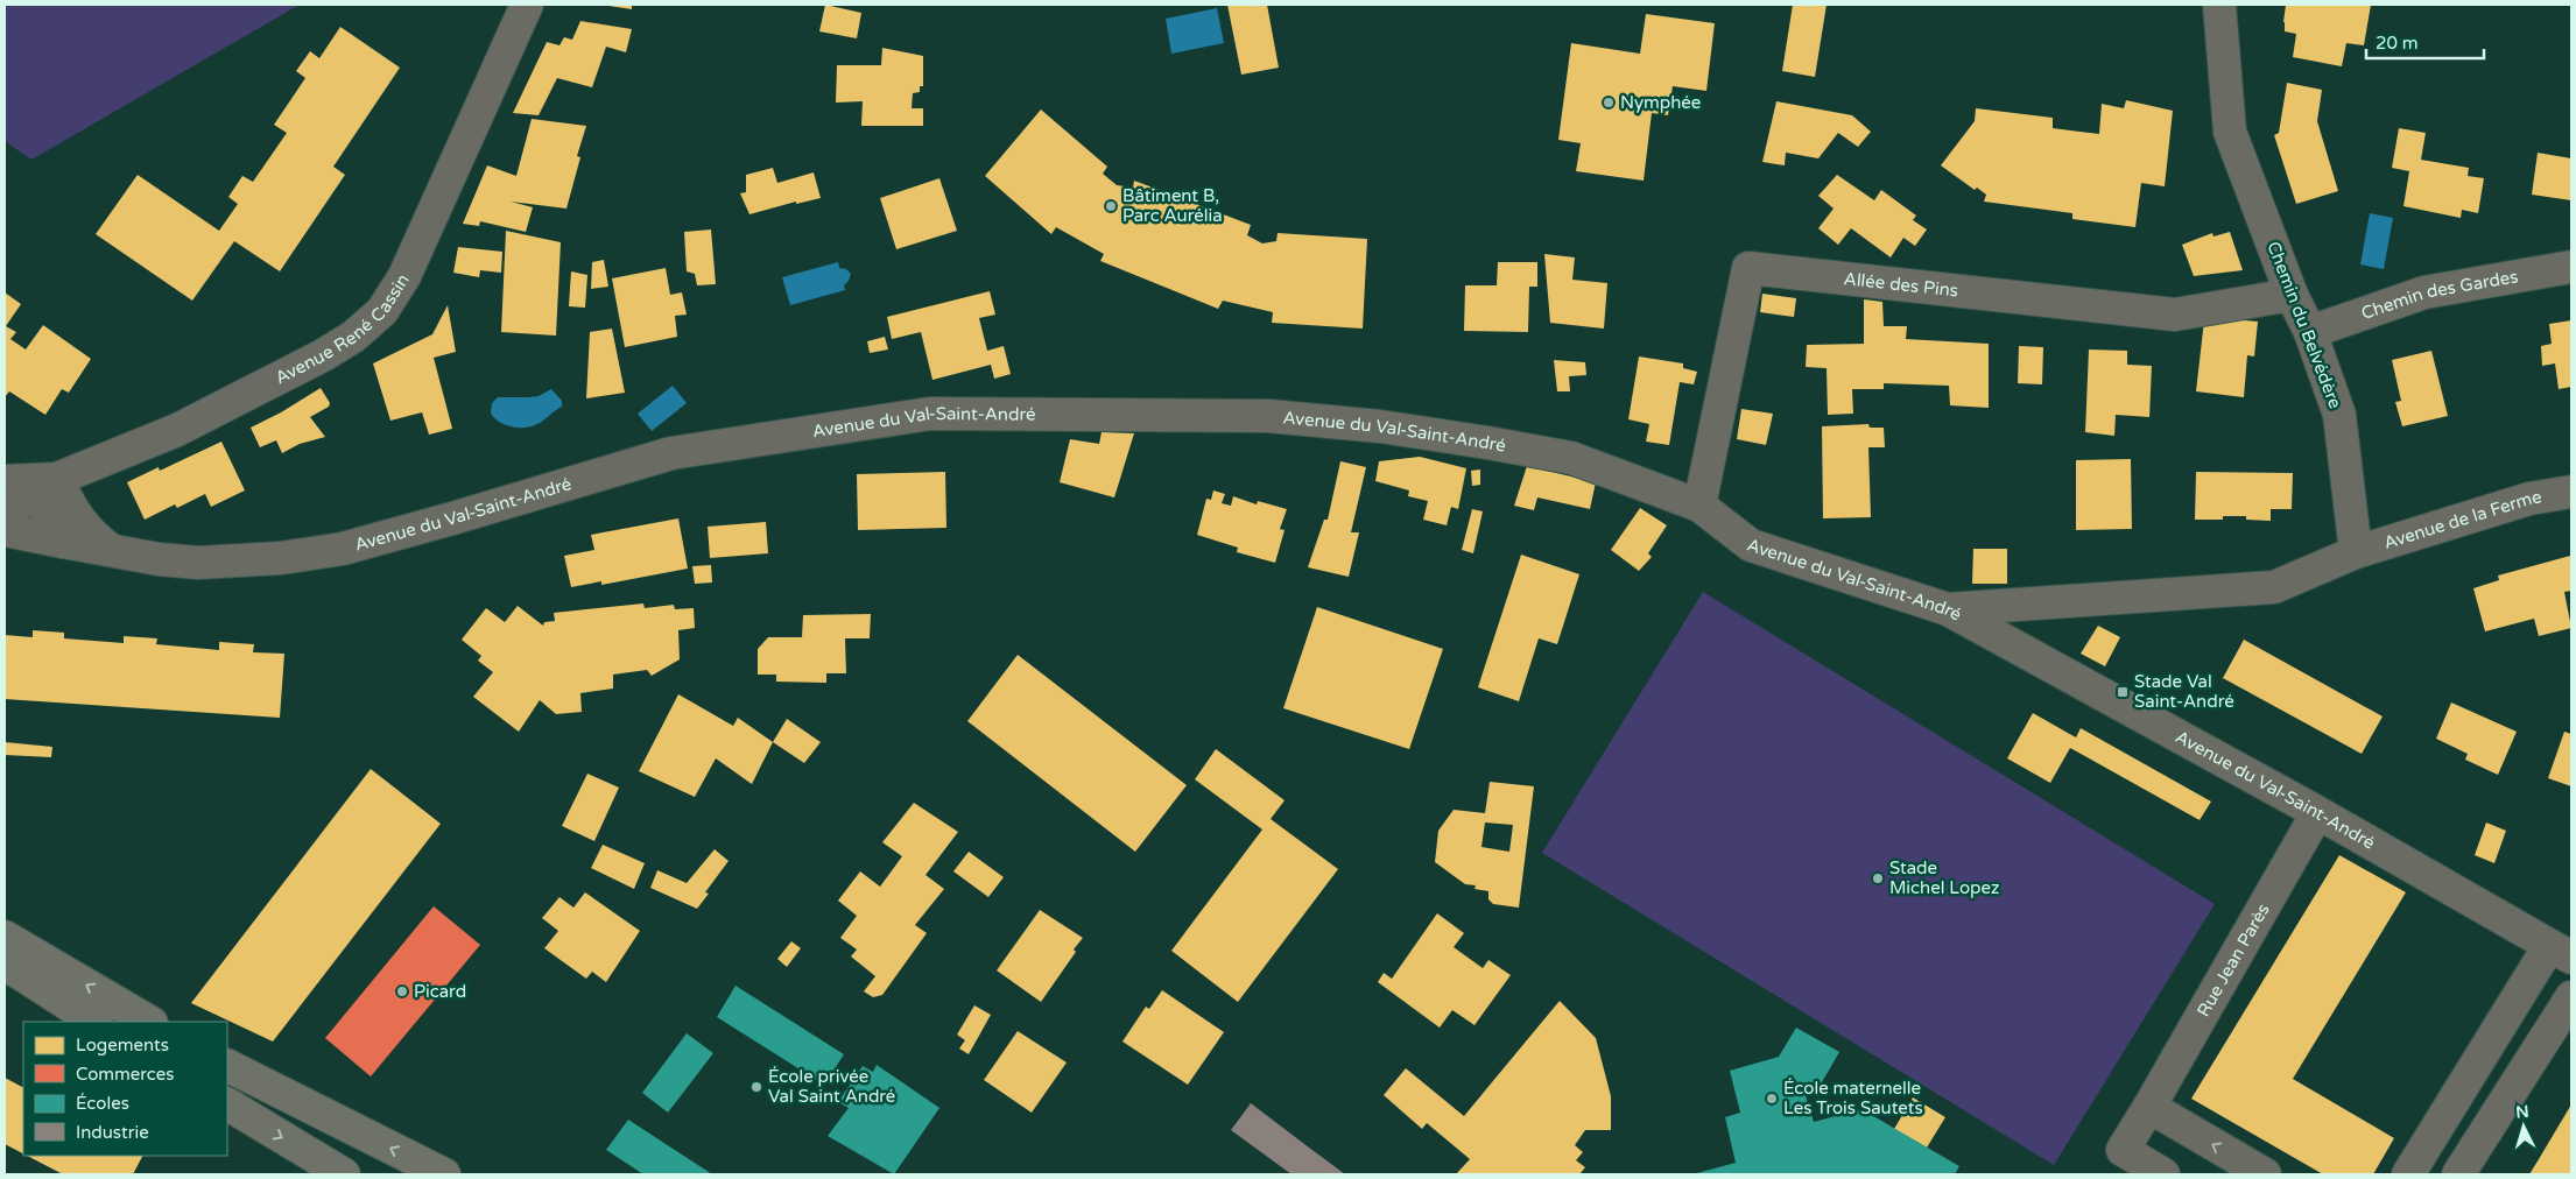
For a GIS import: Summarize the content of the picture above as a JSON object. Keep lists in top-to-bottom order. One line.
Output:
{"streets":{"street":["Allée des Pins","Chemin des Gardes","Avenue René Cassin","Chemin du Belvédère","Avenue du Val-Saint-André","Avenue de la Ferme","Rue Jean Parès"]},"crossings":[["Allée des Pins","Chemin du Belvédère"],["Allée des Pins","Avenue du Val-Saint-André"],["Chemin des Gardes","Chemin du Belvédère"],["Avenue René Cassin","Avenue du Val-Saint-André"],["Chemin du Belvédère","Avenue de la Ferme"],["Avenue du Val-Saint-André","Rue Jean Parès"]],"places":{"other":["Nymphée","Bâtiment B, Parc Aurélia","Stade Michel Lopez","Picard","École privée Val Saint André","École maternelle Les Trois Sautets"],"transit":["Stade Val Saint-André"]},"legend":["Logements","Commerces","Écoles","Industrie"],"scale_bar":"20 m","north":"top"}
